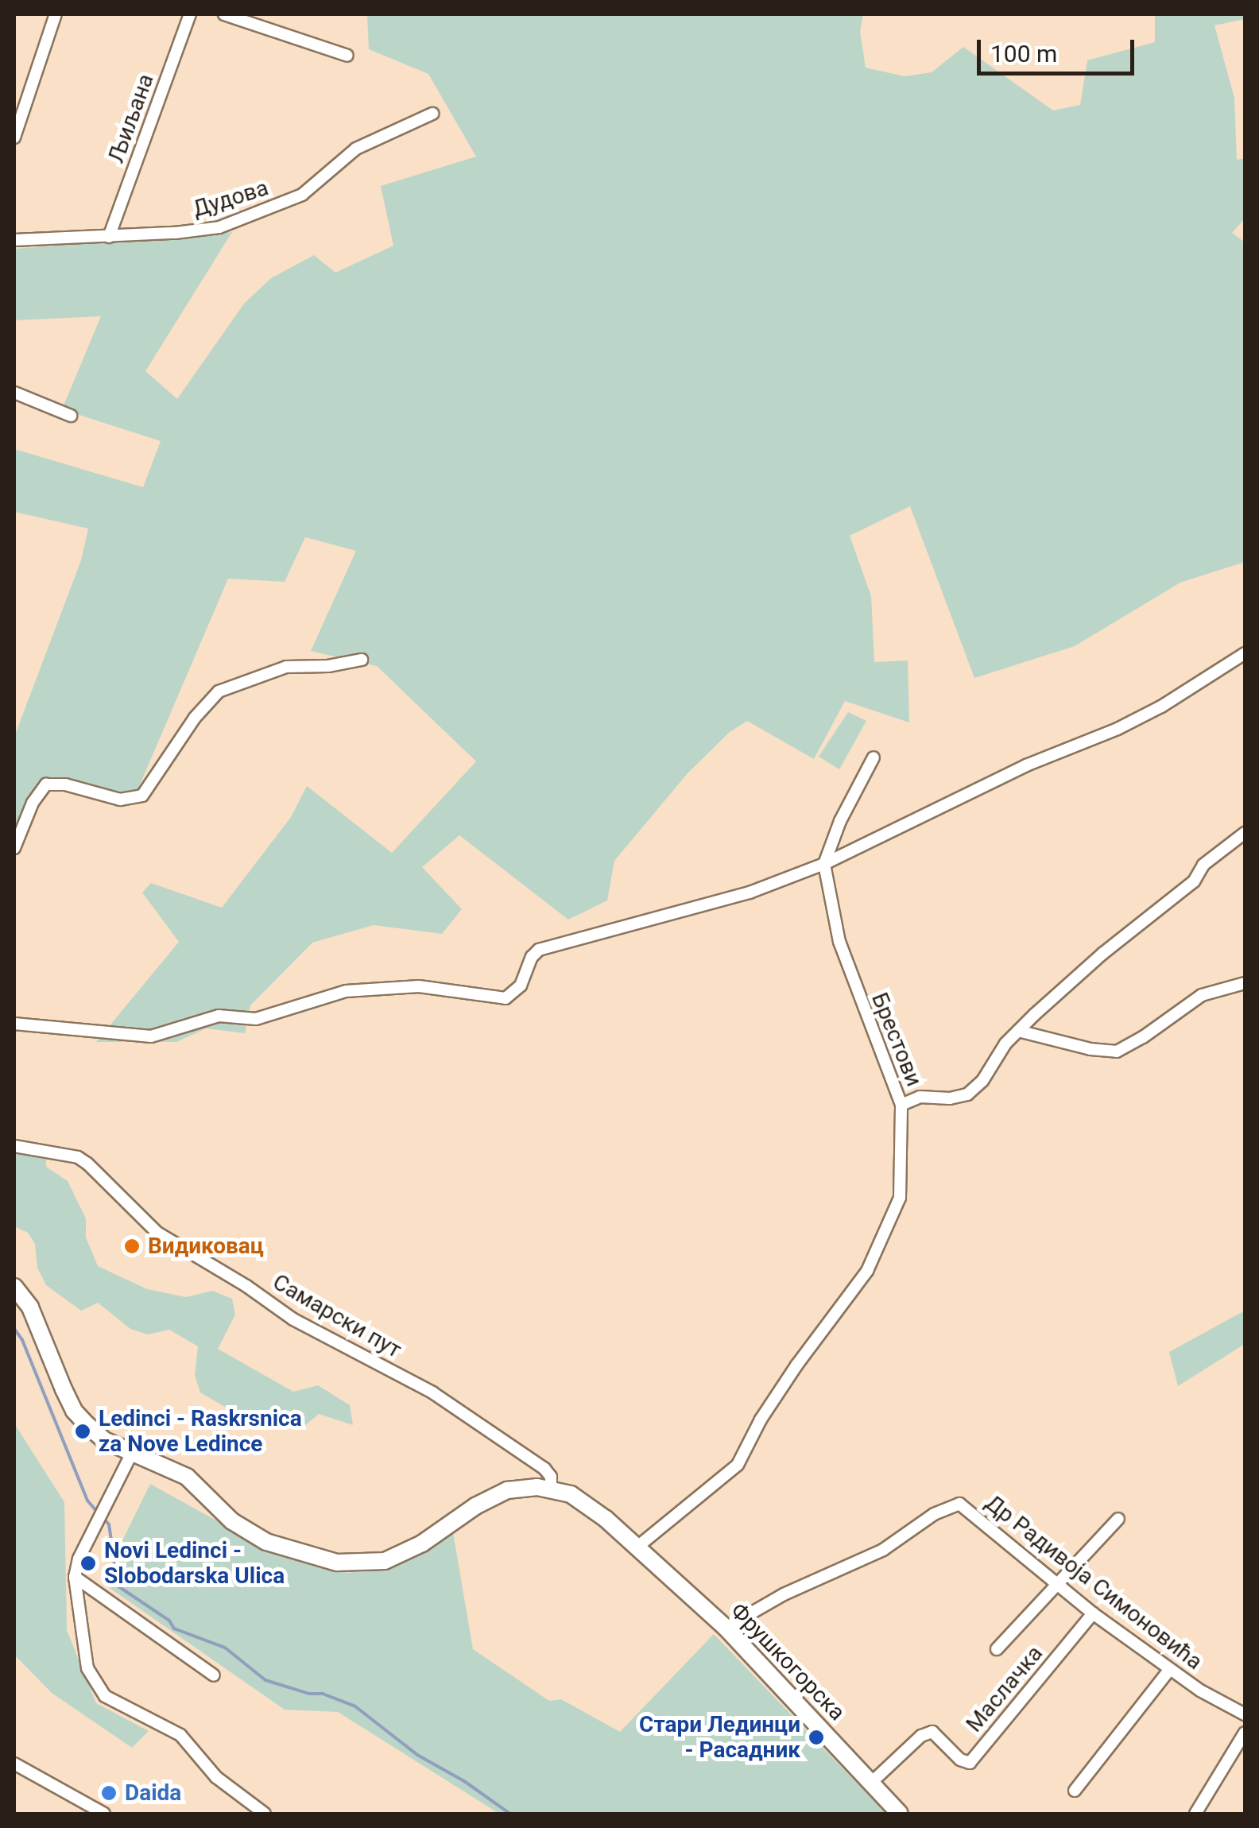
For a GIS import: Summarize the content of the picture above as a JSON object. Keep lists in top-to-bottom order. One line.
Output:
{"streets":{"street":["Љиљана","Дудова","Брестови","Самарски пут","Др Радивоја Симоновића","Фрушкогорска","Маслачка"]},"crossings":[["Љиљана","Дудова"],["Брестови","Фрушкогорска"],["Самарски пут","Фрушкогорска"],["Др Радивоја Симоновића","Фрушкогорска"],["Др Радивоја Симоновића","Маслачка"],["Фрушкогорска","Маслачка"]],"places":["Видиковац","Ledinci - Raskrsnica za Nove Ledince","Novi Ledinci - Slobodarska Ulica","Стари Лединци - Расадник","Daida"],"scale_bar":"100 m"}
